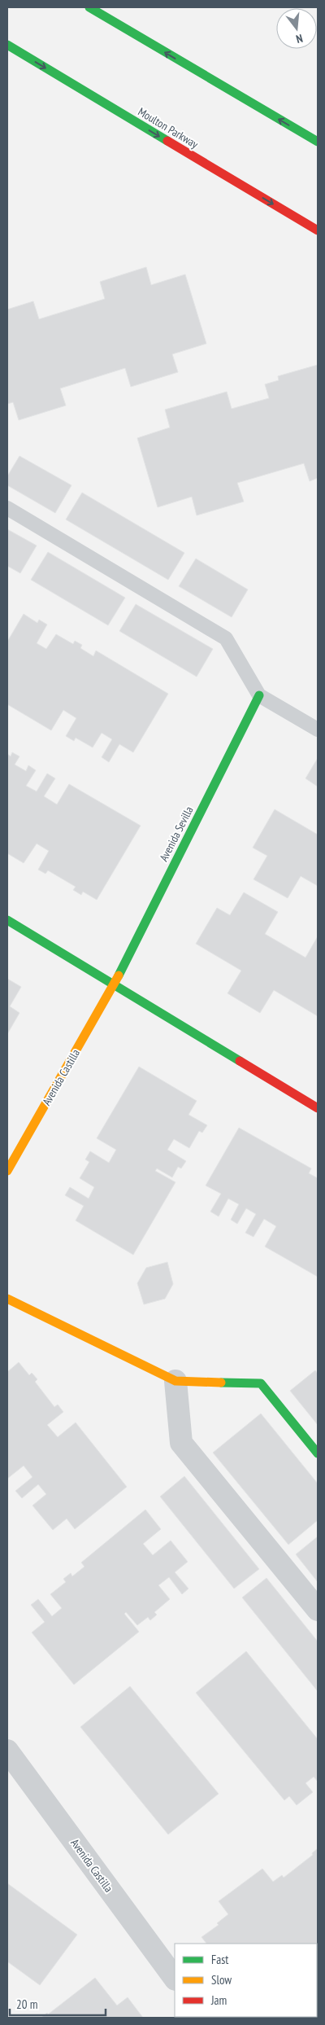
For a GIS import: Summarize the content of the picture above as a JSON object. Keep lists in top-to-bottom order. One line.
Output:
{"streets":{"street":["Moulton Parkway","Avenida Sevilla","Avenida Castilla"]},"crossings":[["Avenida Sevilla","Avenida Castilla"]],"legend":["Fast","Slow","Jam"],"scale_bar":"20 m","north":"bottom"}
